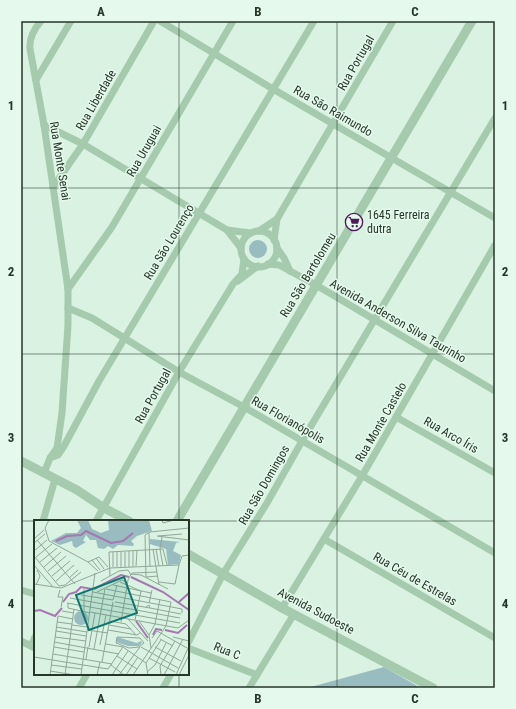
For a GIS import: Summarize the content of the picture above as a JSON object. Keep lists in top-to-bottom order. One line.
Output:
{"streets":{"street":["Rua Portugal","Rua Liberdade","Rua São Raimundo","Rua Uruguai","Rua Monte Senai","Rua São Lourenço","Rua São Bartolomeu","Avenida Anderson Silva Taurinho","Rua Florianópolis","Rua Monte Castelo","Rua Arco Íris","Rua São Domingos","Rua Céu de Estrelas","Avenida Sudoeste","Rua C"]},"crossings":[["Rua Portugal","Rua São Raimundo"],["Rua Portugal","Avenida Anderson Silva Taurinho"],["Rua Portugal","Rua Florianópolis"],["Rua Liberdade","Rua Monte Senai"],["Rua São Raimundo","Rua Uruguai"],["Rua São Raimundo","Rua São Lourenço"],["Rua São Raimundo","Rua São Bartolomeu"],["Rua São Raimundo","Rua São Domingos"],["Rua Uruguai","Rua Monte Senai"],["Rua Monte Senai","Rua Florianópolis"],["Rua São Lourenço","Rua Florianópolis"],["Rua São Bartolomeu","Avenida Anderson Silva Taurinho"],["Rua São Bartolomeu","Rua Florianópolis"],["Avenida Anderson Silva Taurinho","Rua Monte Castelo"],["Avenida Anderson Silva Taurinho","Rua São Domingos"],["Rua Florianópolis","Rua Monte Castelo"],["Rua Florianópolis","Rua São Domingos"],["Rua Monte Castelo","Rua Arco Íris"],["Rua Monte Castelo","Rua Céu de Estrelas"],["Rua Monte Castelo","Avenida Sudoeste"],["Rua São Domingos","Avenida Sudoeste"]],"places":{"supermarket":["1645 Ferreira dutra"]},"grid":{"columns":["A","B","C"],"rows":["1","2","3","4"]}}
